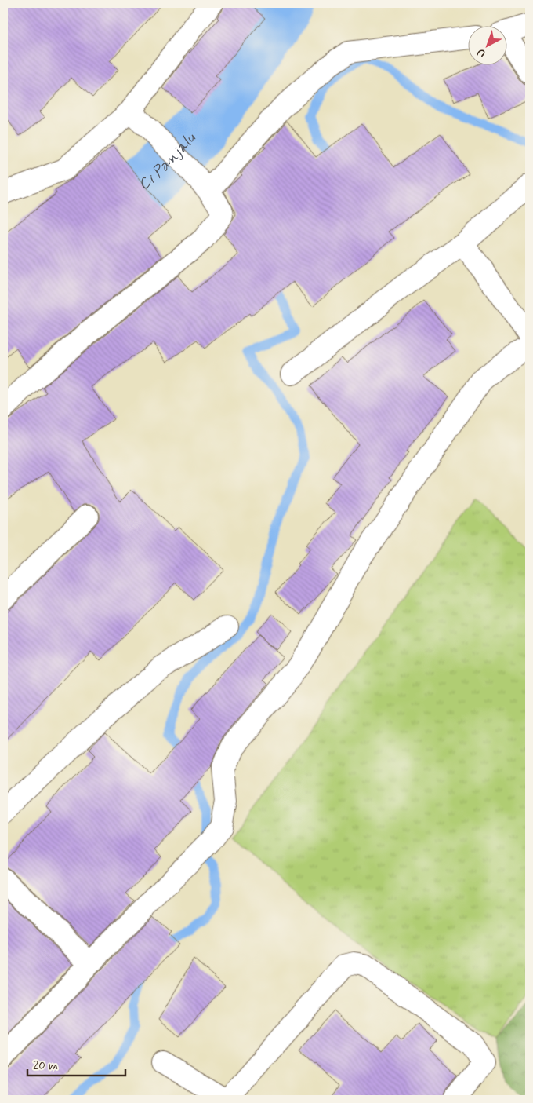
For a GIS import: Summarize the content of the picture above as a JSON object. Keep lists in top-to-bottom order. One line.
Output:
{"water":["Ci Panjalu"],"scale_bar":"20 m","north":"bottom left"}
